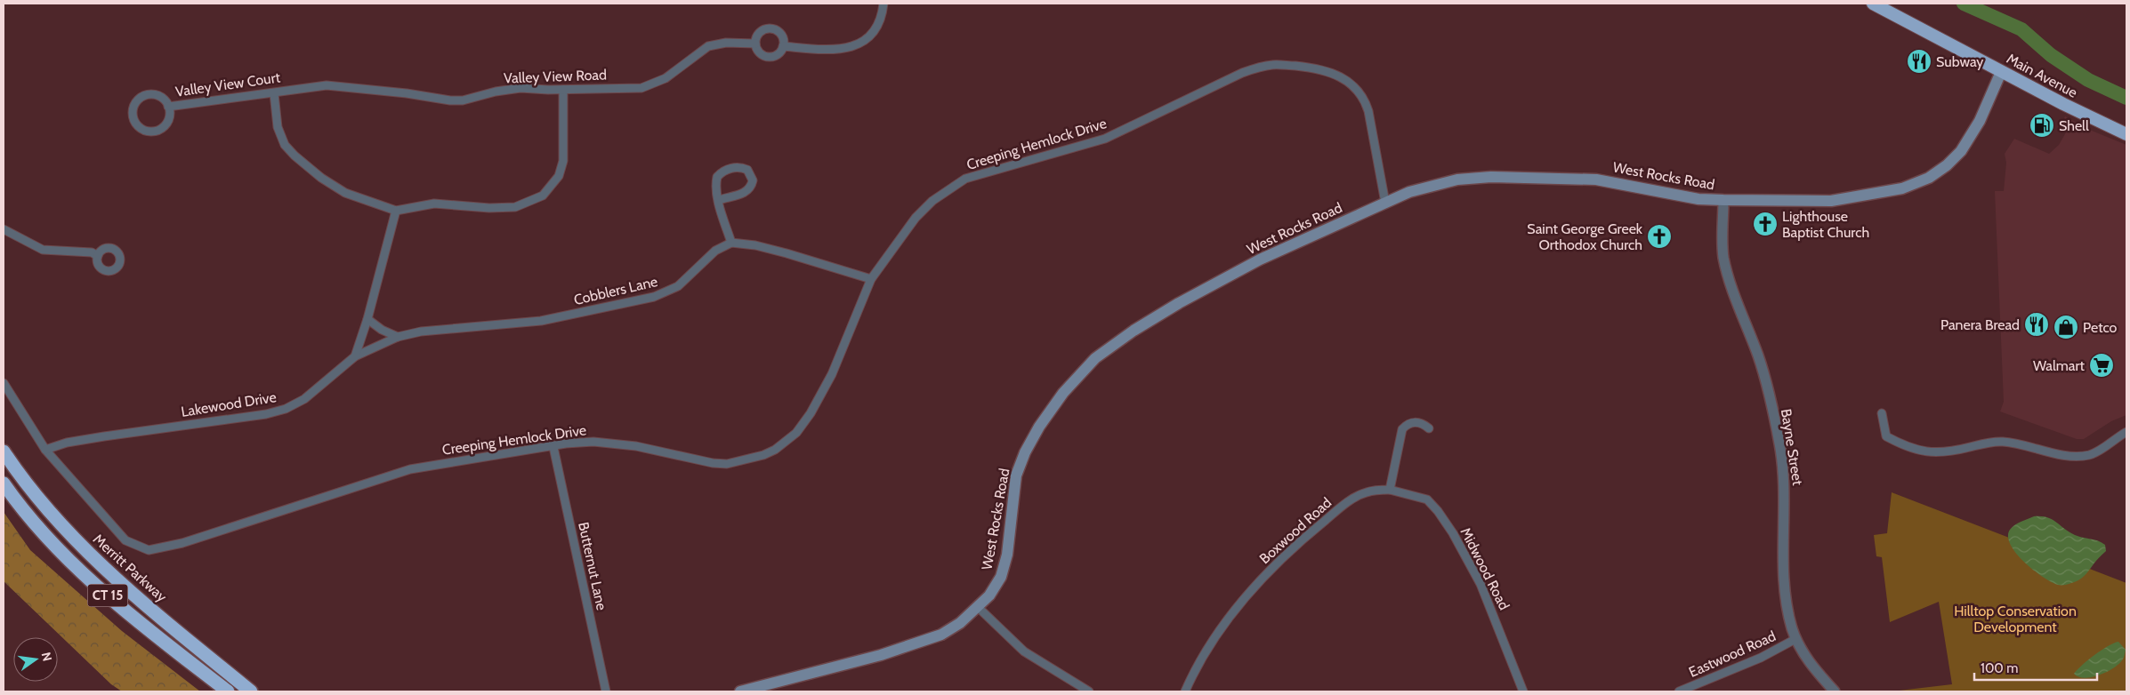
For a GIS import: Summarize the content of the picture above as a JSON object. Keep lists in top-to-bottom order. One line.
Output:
{"streets":{"highway":["Main Avenue","Merritt Parkway","CT 15"],"main road":["West Rocks Road"],"street":["Valley View Road","Valley View Court","Creeping Hemlock Drive","Cobblers Lane","Lakewood Drive","Bayne Street","Boxwood Road","Butternut Lane","Midwood Road","Eastwood Road"]},"crossings":[["Main Avenue","West Rocks Road"],["Valley View Road","Valley View Court"],["Creeping Hemlock Drive","West Rocks Road"],["Creeping Hemlock Drive","Lakewood Drive"],["Creeping Hemlock Drive","Butternut Lane"],["West Rocks Road","Bayne Street"],["Cobblers Lane","Lakewood Drive"],["Bayne Street","Eastwood Road"],["Boxwood Road","Midwood Road"]],"parks":["Hilltop Conservation Development"],"places":{"restaurant":["Subway","Panera Bread"],"fuel station":["Shell"],"church":["Lighthouse Baptist Church","Saint George Greek Orthodox Church"],"shop":["Petco"],"supermarket":["Walmart"]},"scale_bar":"100 m","north":"right"}
